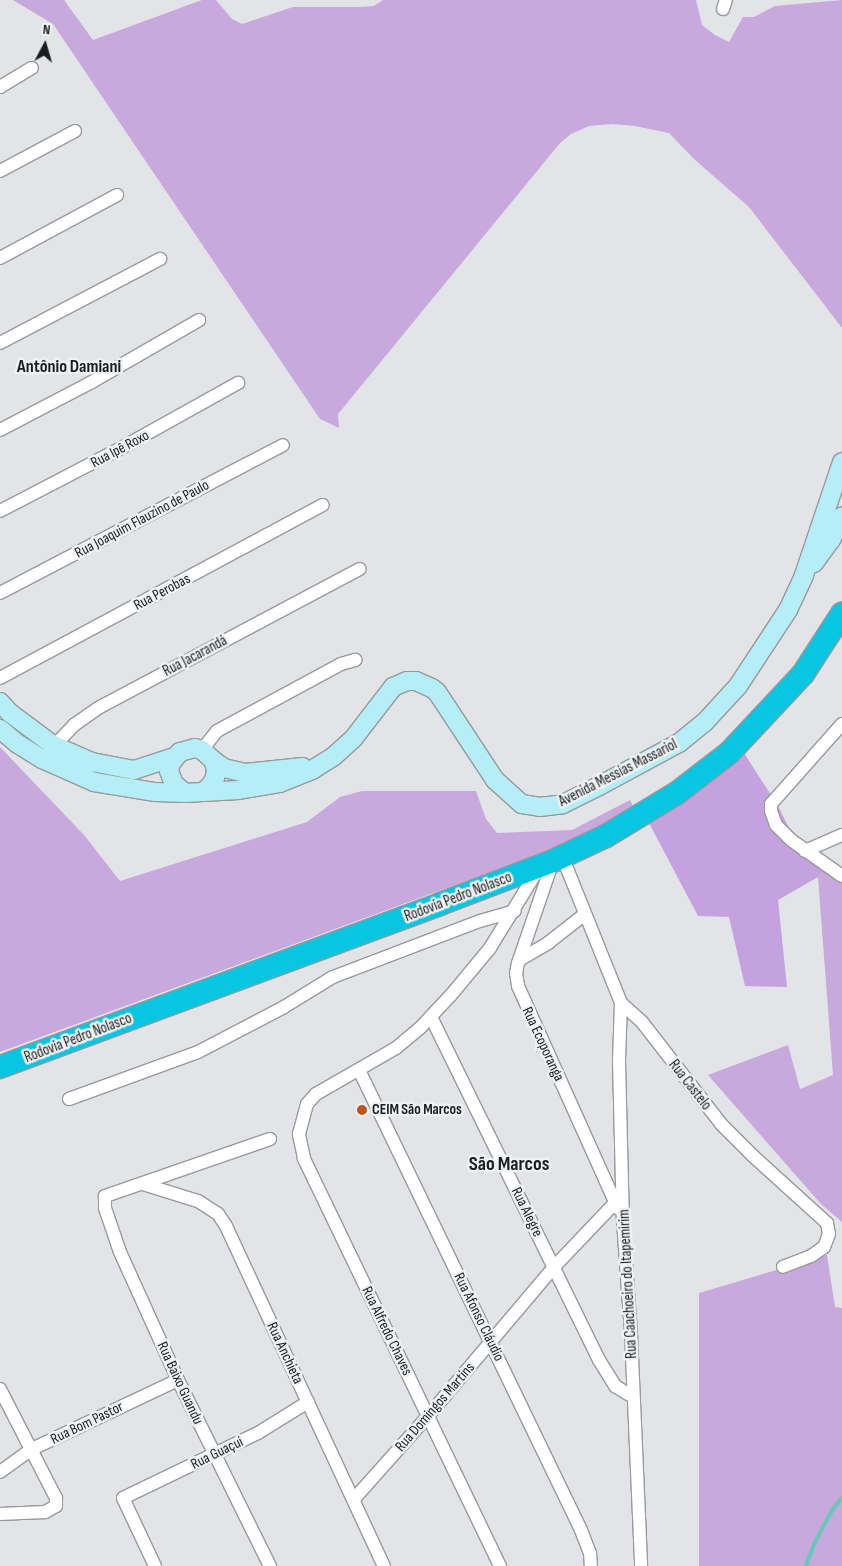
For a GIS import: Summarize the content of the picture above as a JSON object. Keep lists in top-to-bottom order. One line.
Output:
{"streets":{"highway":["Rodovia Pedro Nolasco"],"street":["Rua Ipê Roxo","Rua Joaquim Flauzino de Paulo","Rua Perobas","Rua Jacarandá","Avenida Messias Massariol","Rua Ecoporanga","Rua Castelo","Rua Alegre","Rua Caachoeiro do Itapemirim","Rua Afonso Cláudio","Rua Alfredo Chaves","Rua Anchieta","Rua Baixo Guandu","Rua Domingos Martins","Rua Bom Pastor","Rua Guaçui"]},"crossings":[["Rodovia Pedro Nolasco","Rua Ecoporanga"],["Rodovia Pedro Nolasco","Rua Castelo"],["Rua Ecoporanga","Rua Castelo"],["Rua Ecoporanga","Rua Caachoeiro do Itapemirim"],["Rua Ecoporanga","Rua Domingos Martins"],["Rua Castelo","Rua Caachoeiro do Itapemirim"],["Rua Alegre","Rua Caachoeiro do Itapemirim"],["Rua Alegre","Rua Domingos Martins"],["Rua Afonso Cláudio","Rua Alfredo Chaves"],["Rua Afonso Cláudio","Rua Domingos Martins"],["Rua Alfredo Chaves","Rua Domingos Martins"],["Rua Anchieta","Rua Baixo Guandu"],["Rua Anchieta","Rua Domingos Martins"],["Rua Anchieta","Rua Guaçui"],["Rua Baixo Guandu","Rua Bom Pastor"],["Rua Baixo Guandu","Rua Guaçui"]],"districts":["Antônio Damiani","São Marcos"],"places":["CEIM São Marcos"],"north":"top"}
